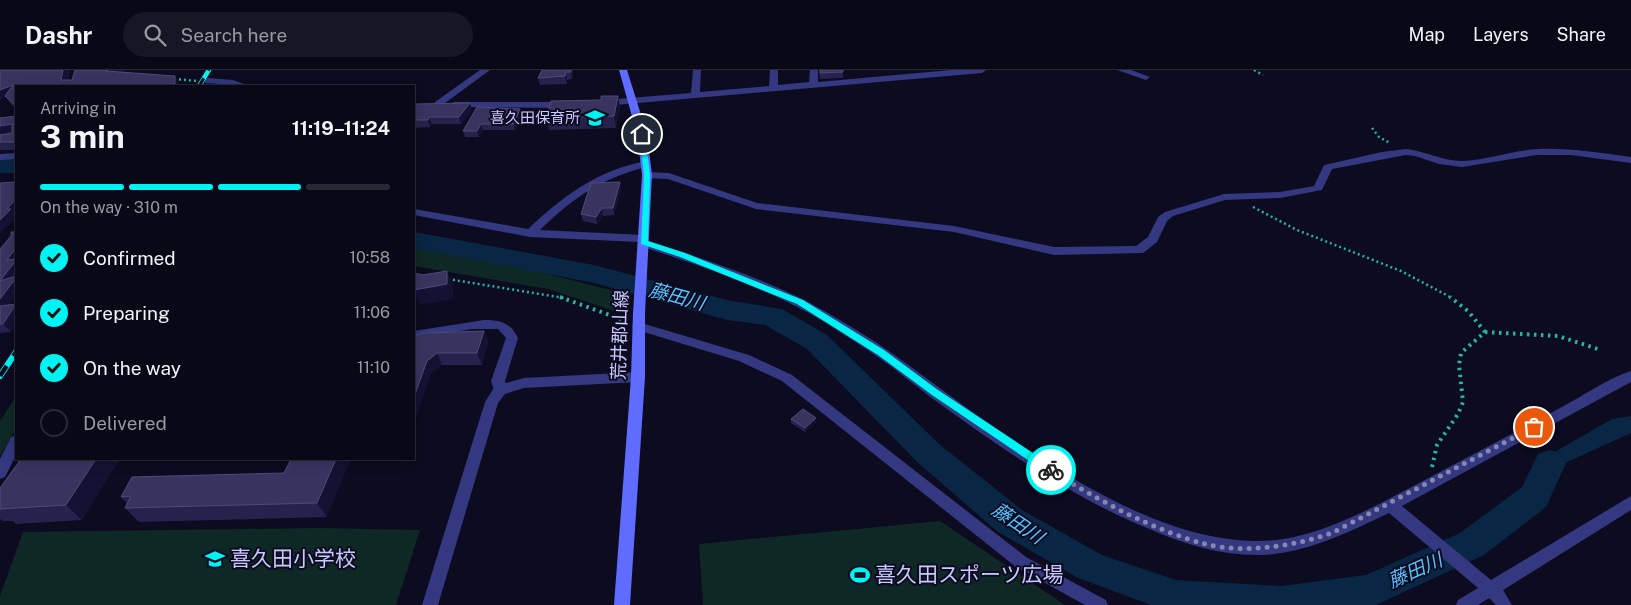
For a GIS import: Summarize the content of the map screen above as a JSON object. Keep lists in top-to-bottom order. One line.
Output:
{"streets":{"main road":["荒井郡山線"]},"water":["藤田川"],"places":{"school or university":["喜久田保育所","喜久田小学校"],"sports":["喜久田スポーツ広場"]},"page":{"header":"Dashr","search":"Search here","nav":["Map","Layers","Share"],"heading":["3 min","Arriving in","11:19–11:24"],"bar":"On the way · 310 m","list":[["Confirmed","10:58"],["Preparing","11:06"],["On the way","11:10"],"Delivered"]}}
